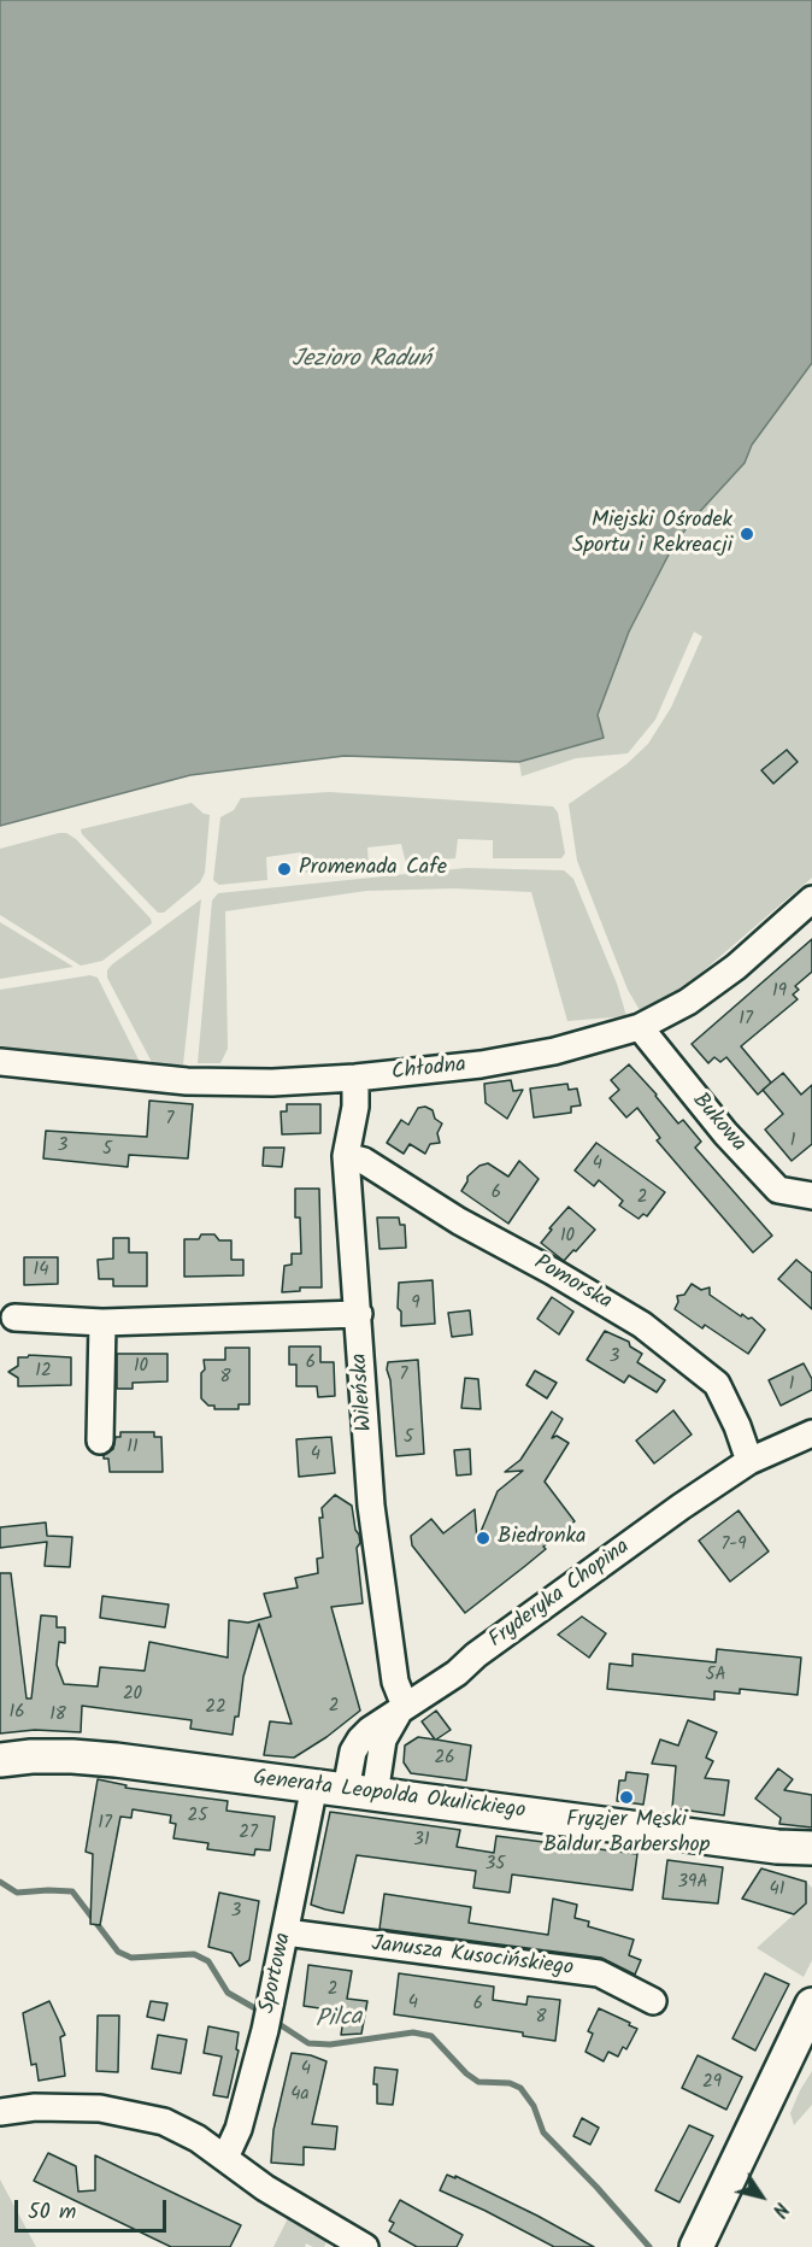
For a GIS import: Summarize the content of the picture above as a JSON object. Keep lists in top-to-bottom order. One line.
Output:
{"streets":{"main road":["Generała Leopolda Okulickiego"],"street":["Chłodna","Bukowa","Pomorska","Wileńska","Fryderyka Chopina","Janusza Kusocińskiego","Sportowa"]},"crossings":[["Chłodna","Bukowa"],["Chłodna","Wileńska"],["Pomorska","Wileńska"],["Pomorska","Fryderyka Chopina"],["Wileńska","Fryderyka Chopina"],["Wileńska","Sportowa"],["Fryderyka Chopina","Sportowa"],["Generała Leopolda Okulickiego","Sportowa"],["Janusza Kusocińskiego","Sportowa"]],"water":["Jezioro Raduń","Pilca"],"places":["Miejski Ośrodek Sportu i Rekreacji","Promenada Cafe","Biedronka","Fryzjer Męski Baldur Barbershop"],"house_numbers":["19","17","7","1","3","5","4","6","2","10","14","9","3","6","10","12","7","8","1","5","11","4","7-9","5A","20","2","22","16","18","26","25","17","27","31","35","39A","41","3","2","4","6","8","4","29","4a"],"scale_bar":"50 m","north":"bottom right"}
